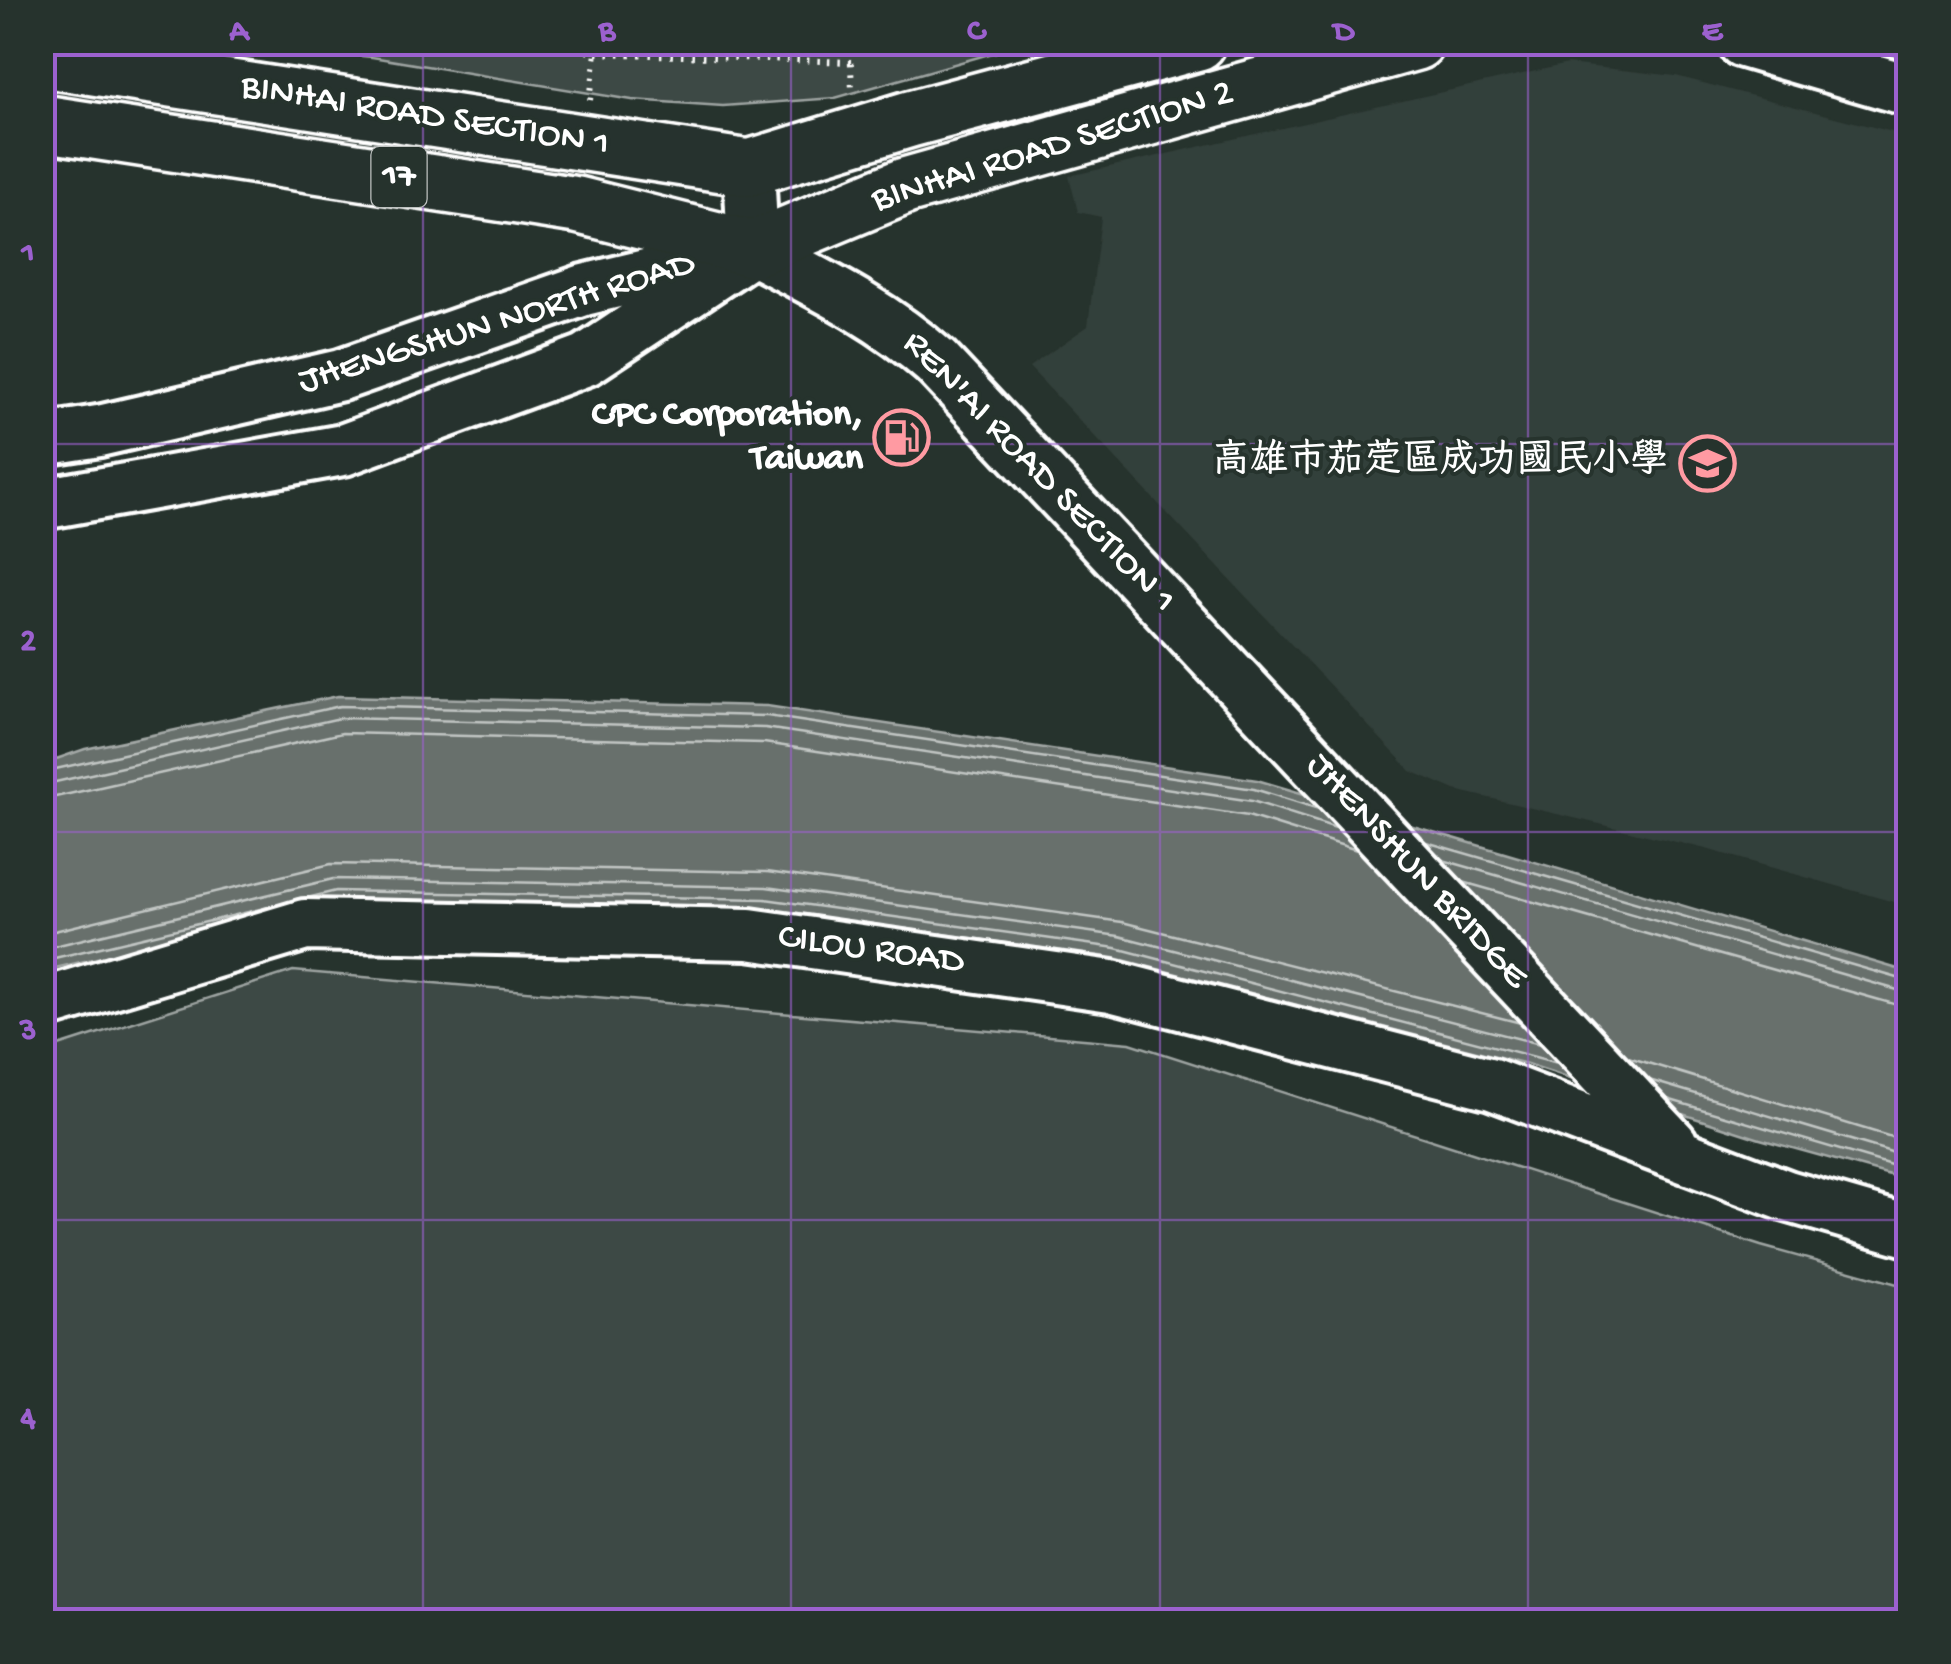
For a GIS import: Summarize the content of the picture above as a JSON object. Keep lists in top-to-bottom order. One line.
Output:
{"streets":{"main road":["BINHAI ROAD SECTION 1","BINHAI ROAD SECTION 2","17"],"street":["JHENGSHUN NORTH ROAD","REN'AI ROAD SECTION 1","JHENSHUN BRIDGE","CILOU ROAD"]},"crossings":[["BINHAI ROAD SECTION 1","BINHAI ROAD SECTION 2"],["BINHAI ROAD SECTION 1","JHENGSHUN NORTH ROAD"],["BINHAI ROAD SECTION 1","REN'AI ROAD SECTION 1"],["BINHAI ROAD SECTION 2","JHENGSHUN NORTH ROAD"],["BINHAI ROAD SECTION 2","REN'AI ROAD SECTION 1"],["JHENGSHUN NORTH ROAD","REN'AI ROAD SECTION 1"],["REN'AI ROAD SECTION 1","JHENSHUN BRIDGE"],["JHENSHUN BRIDGE","CILOU ROAD"]],"places":{"fuel station":["CPC Corporation, Taiwan"],"school or university":["高雄市茄萣區成功國民小學"]},"grid":{"columns":["A","B","C","D","E"],"rows":["1","2","3","4"]}}
